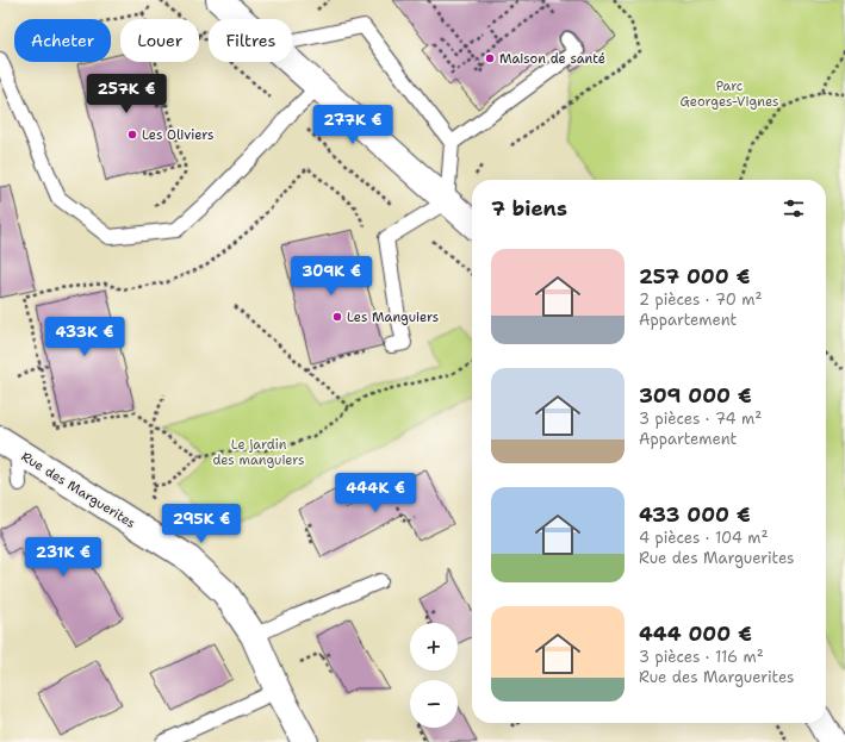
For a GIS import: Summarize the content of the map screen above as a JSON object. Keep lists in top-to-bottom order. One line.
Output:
{"streets":{"street":["Rue des Marguerites"]},"parks":["Parc Georges-Vignes","Le jardin des manguiers"],"places":["Maison de santé","Les Oliviers","Les Manguiers"],"page":{"chip":["Acheter","Louer","Filtres"],"price":["257K €","277K €","309K €","433K €","444K €","295K €","231K €"],"heading":"7 biens","list":[{"name":"257 000 €","note":"2 pièces · 70 m² · Appartement"},{"name":"309 000 €","note":"3 pièces · 74 m² · Appartement"},{"name":"433 000 €","note":"4 pièces · 104 m² · Rue des Marguerites"},{"name":"444 000 €","note":"3 pièces · 116 m² · Rue des Marguerites"}],"map_buttons":["+","−"]}}
